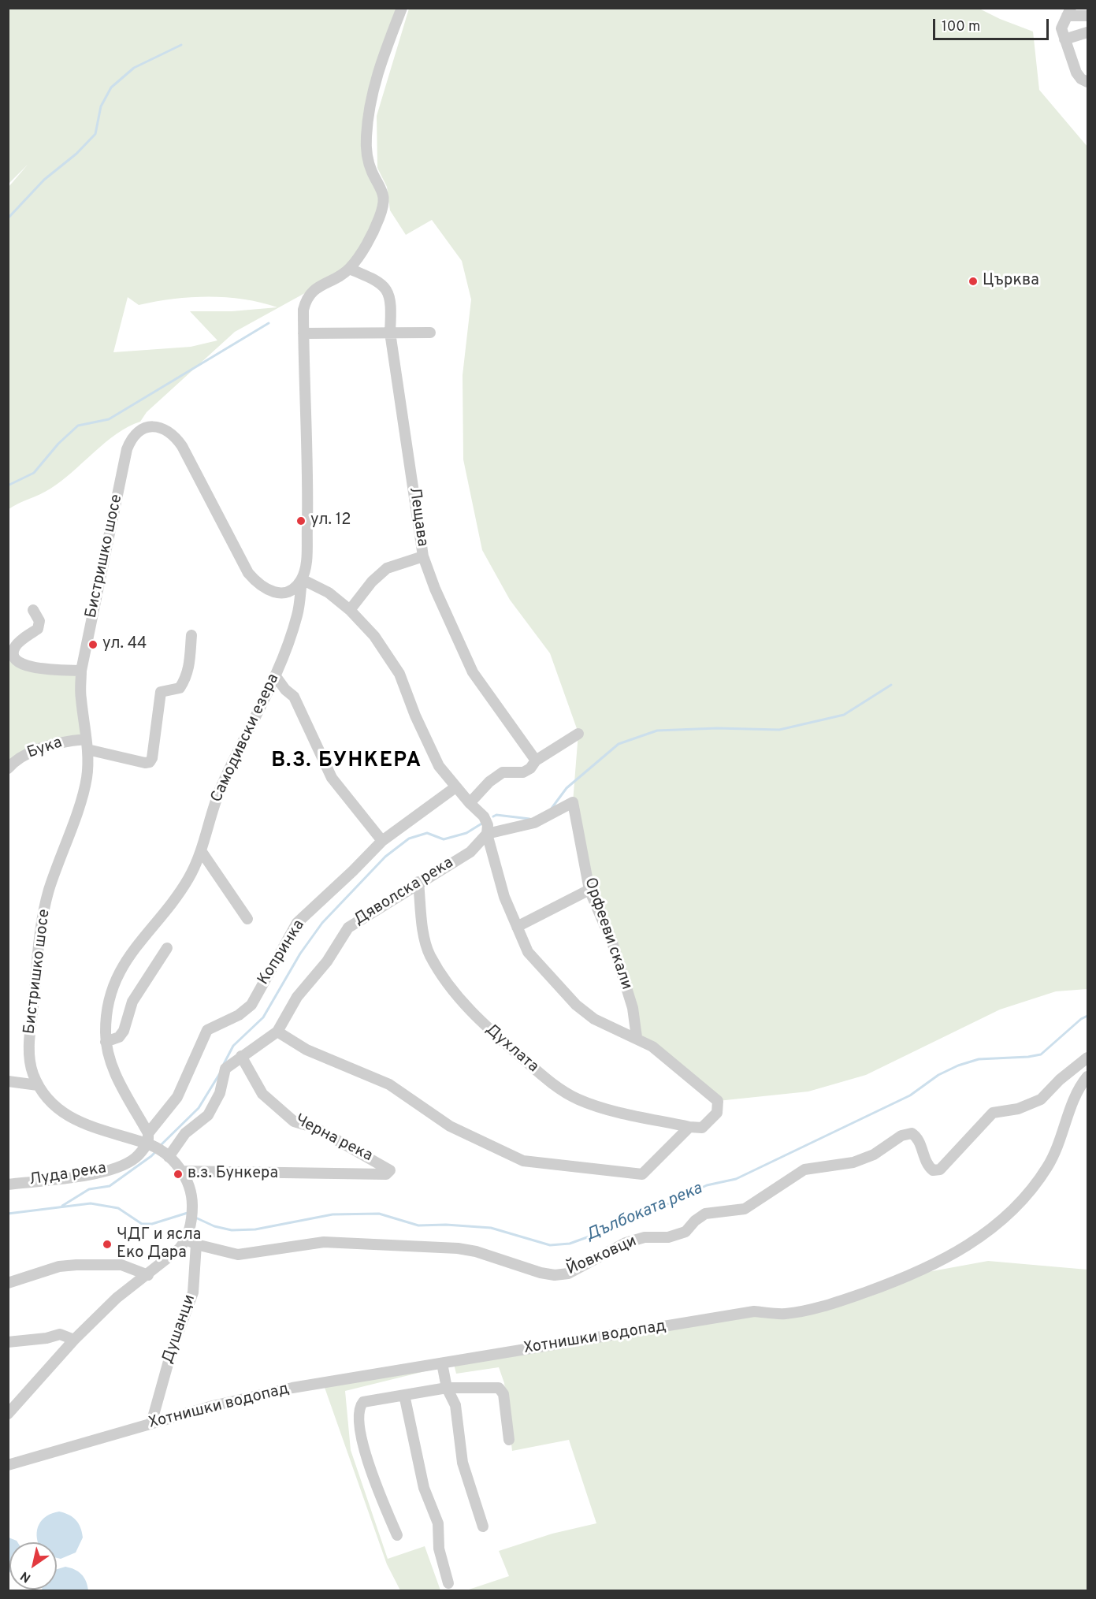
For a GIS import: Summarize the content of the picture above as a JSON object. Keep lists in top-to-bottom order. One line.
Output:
{"streets":{"street":["Лещава","Бистришко шосе","Самодивски езера","Бука","Дяволска река","Орфееви скали","Копринка","Духлата","Черна река","Луда река","Йовковци","Душанци","Хотнишки водопад"]},"crossings":[["Бистришко шосе","Самодивски езера"],["Бистришко шосе","Бука"],["Бистришко шосе","Дяволска река"],["Бистришко шосе","Копринка"],["Бистришко шосе","Черна река"],["Бистришко шосе","Луда река"],["Бистришко шосе","Йовковци"],["Бистришко шосе","Душанци"],["Самодивски езера","Копринка"],["Самодивски езера","Луда река"],["Дяволска река","Орфееви скали"],["Дяволска река","Духлата"],["Дяволска река","Черна река"],["Копринка","Луда река"],["Йовковци","Душанци"],["Душанци","Хотнишки водопад"]],"districts":["В.З. БУНКЕРА"],"water":["Дълбоката река"],"places":["Църква","ул. 12","ул. 44","в.з. Бункера","ЧДГ и ясла Еко Дара"],"scale_bar":"100 m","north":"bottom left"}
